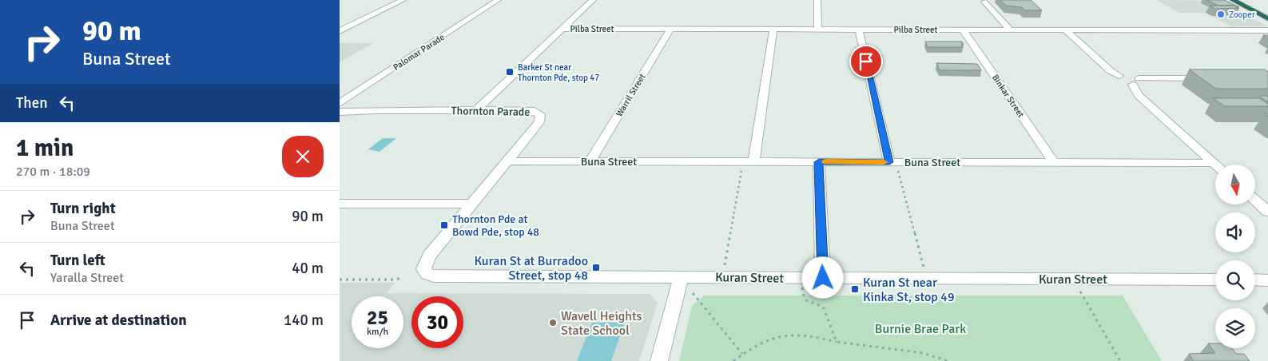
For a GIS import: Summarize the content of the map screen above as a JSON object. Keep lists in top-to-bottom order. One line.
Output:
{"streets":{"street":["Pilba Street","Palomar Parade","Warril Street","Binkar Street","Thornton Parade","Buna Street","Kuran Street"]},"crossings":[["Pilba Street","Warril Street"],["Pilba Street","Binkar Street"],["Warril Street","Buna Street"],["Binkar Street","Buna Street"],["Thornton Parade","Buna Street"],["Thornton Parade","Kuran Street"]],"parks":["Burnie Brae Park"],"places":{"other":["Zooper","Wavell Heights State School"],"transit":["Barker St near Thornton Pde, stop 47","Thornton Pde at Bowd Pde, stop 48","Kuran St at Burradoo Street, stop 48","Kuran St near Kinka St, stop 49"]},"north":"bottom","page":{"turn":["90 m","Buna Street"],"then":"Then","heading":["1 min","270 m · 18:09"],"list":[{"name":"Turn right","note":"Buna Street","value":"90 m"},{"name":"Turn left","note":"Yaralla Street","value":"40 m"},{"name":"Arrive at destination","value":"140 m"}],"speed":"25 km/h","limit":"30"}}
